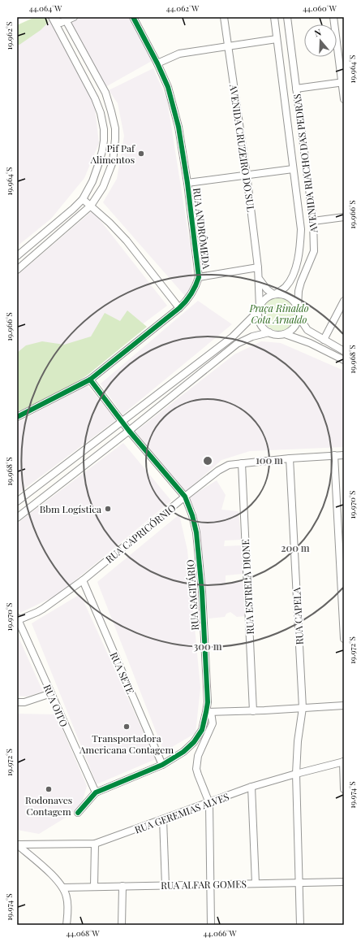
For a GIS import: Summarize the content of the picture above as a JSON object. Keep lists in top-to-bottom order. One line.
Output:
{"streets":{"street":["AVENIDA CRUZEIRO DO SUL","AVENIDA RIACHO DAS PEDRAS","RUA ANDRÔMEDA","RUA CAPRICÓRNIO","RUA ESTRELA DIONE","RUA SAGITÁRIO","RUA CAPELA","RUA SETE","RUA OITO","RUA GEREMIAS ALVES","RUA ALFAR GOMES"]},"crossings":[["AVENIDA CRUZEIRO DO SUL","AVENIDA RIACHO DAS PEDRAS"],["RUA ANDRÔMEDA","RUA SAGITÁRIO"],["RUA CAPRICÓRNIO","RUA ESTRELA DIONE"],["RUA CAPRICÓRNIO","RUA SAGITÁRIO"],["RUA CAPRICÓRNIO","RUA CAPELA"],["RUA CAPRICÓRNIO","RUA SETE"],["RUA CAPRICÓRNIO","RUA OITO"],["RUA SAGITÁRIO","RUA SETE"],["RUA SAGITÁRIO","RUA OITO"],["RUA CAPELA","RUA GEREMIAS ALVES"],["RUA CAPELA","RUA ALFAR GOMES"]],"parks":["Praça Rinaldo Cota Arnaldo"],"places":["Pif Paf Alimentos","Bbm Logística","Transportadora Americana Contagem","Rodonaves Contagem"],"north":"top","coordinates":["44.064°W","44.062°W","44.060°W","19.962°S","19.964°S","19.966°S","19.968°S","19.970°S","19.972°S","19.974°S","44.068°W","44.066°W"],"rings":["100 m","200 m","300 m"]}
